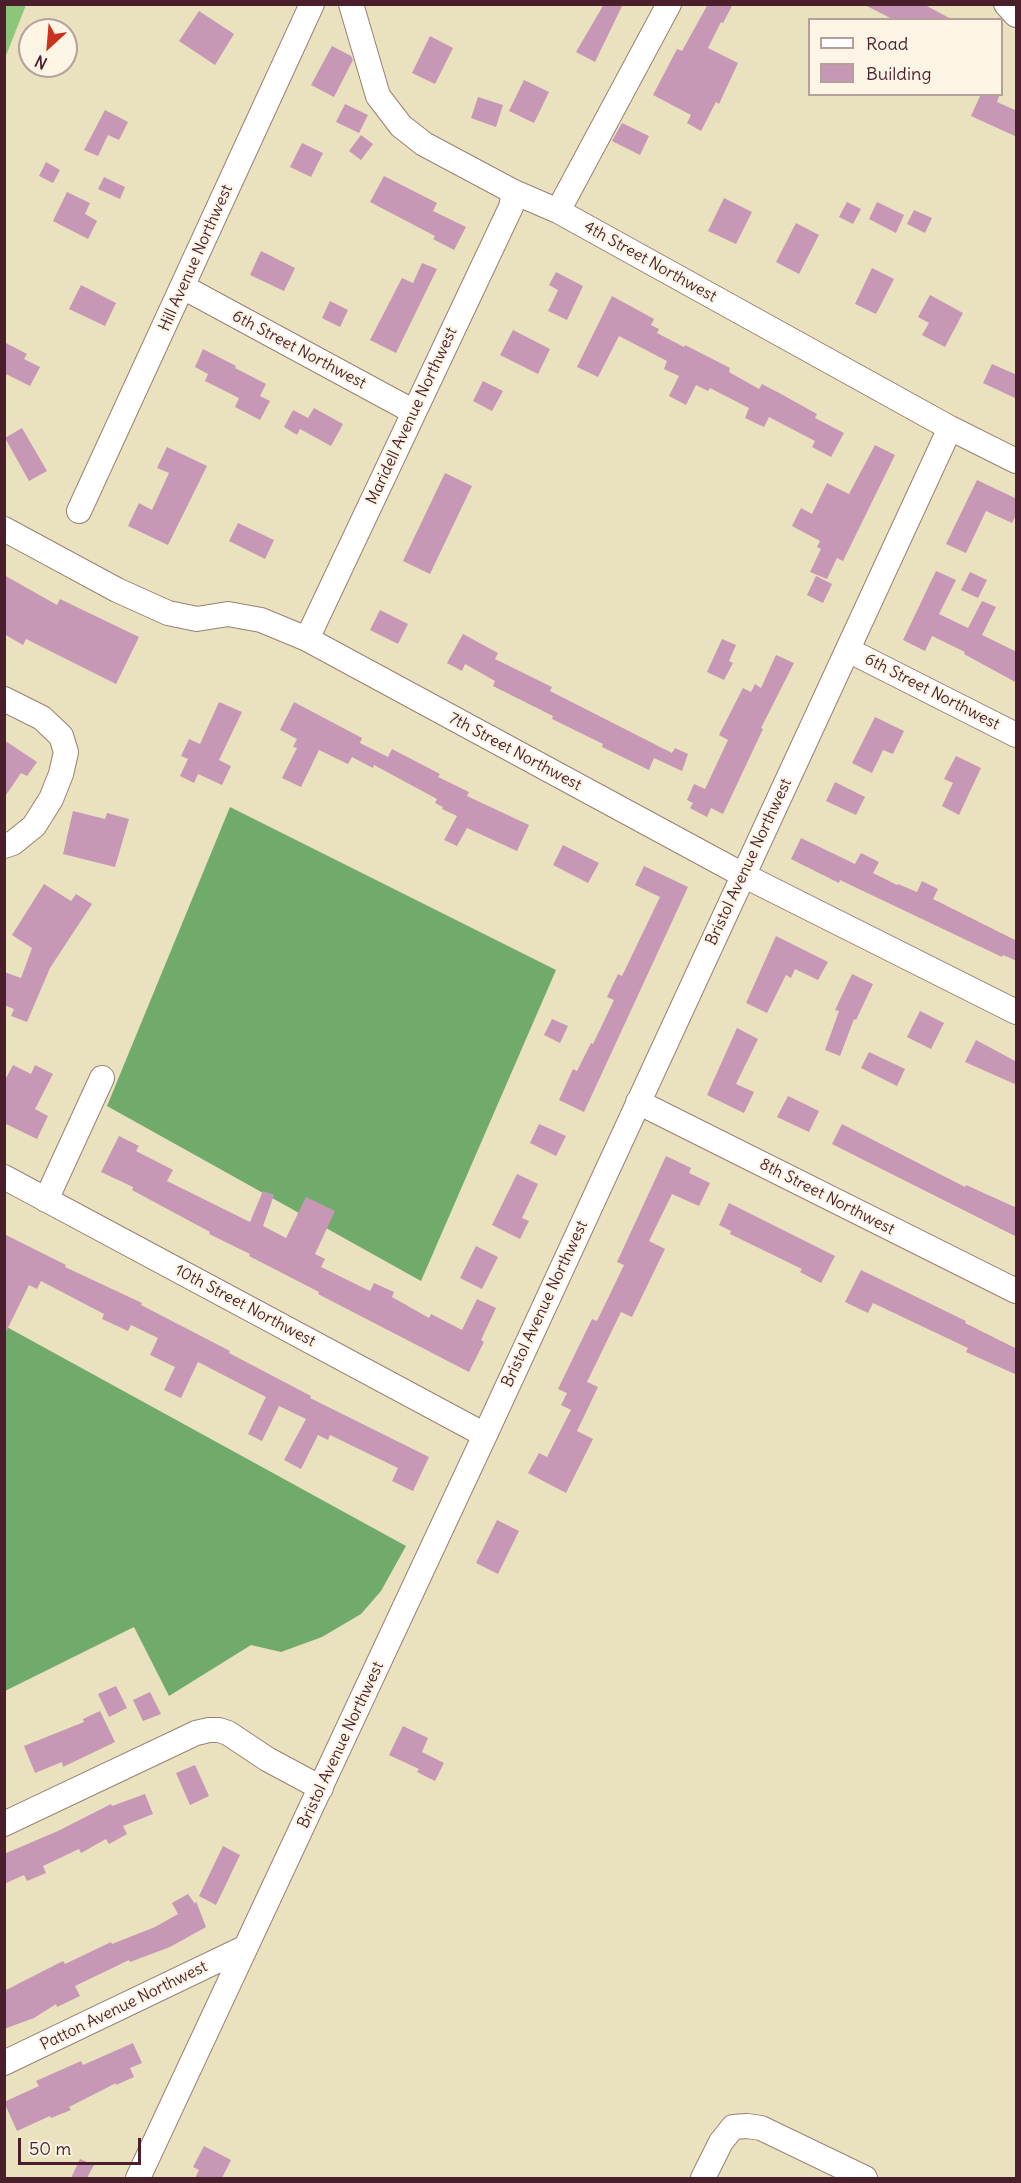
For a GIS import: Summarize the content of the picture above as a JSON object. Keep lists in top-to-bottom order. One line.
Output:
{"streets":{"street":["Hill Avenue Northwest","4th Street Northwest","6th Street Northwest","Maridell Avenue Northwest","7th Street Northwest","Bristol Avenue Northwest","8th Street Northwest","10th Street Northwest","Patton Avenue Northwest"]},"crossings":[["Hill Avenue Northwest","6th Street Northwest"],["4th Street Northwest","Maridell Avenue Northwest"],["4th Street Northwest","Bristol Avenue Northwest"],["6th Street Northwest","Maridell Avenue Northwest"],["6th Street Northwest","Bristol Avenue Northwest"],["Maridell Avenue Northwest","7th Street Northwest"],["7th Street Northwest","Bristol Avenue Northwest"],["Bristol Avenue Northwest","8th Street Northwest"],["Bristol Avenue Northwest","10th Street Northwest"],["Bristol Avenue Northwest","Patton Avenue Northwest"]],"legend":["Road","Building"],"scale_bar":"50 m","north":"bottom left"}
